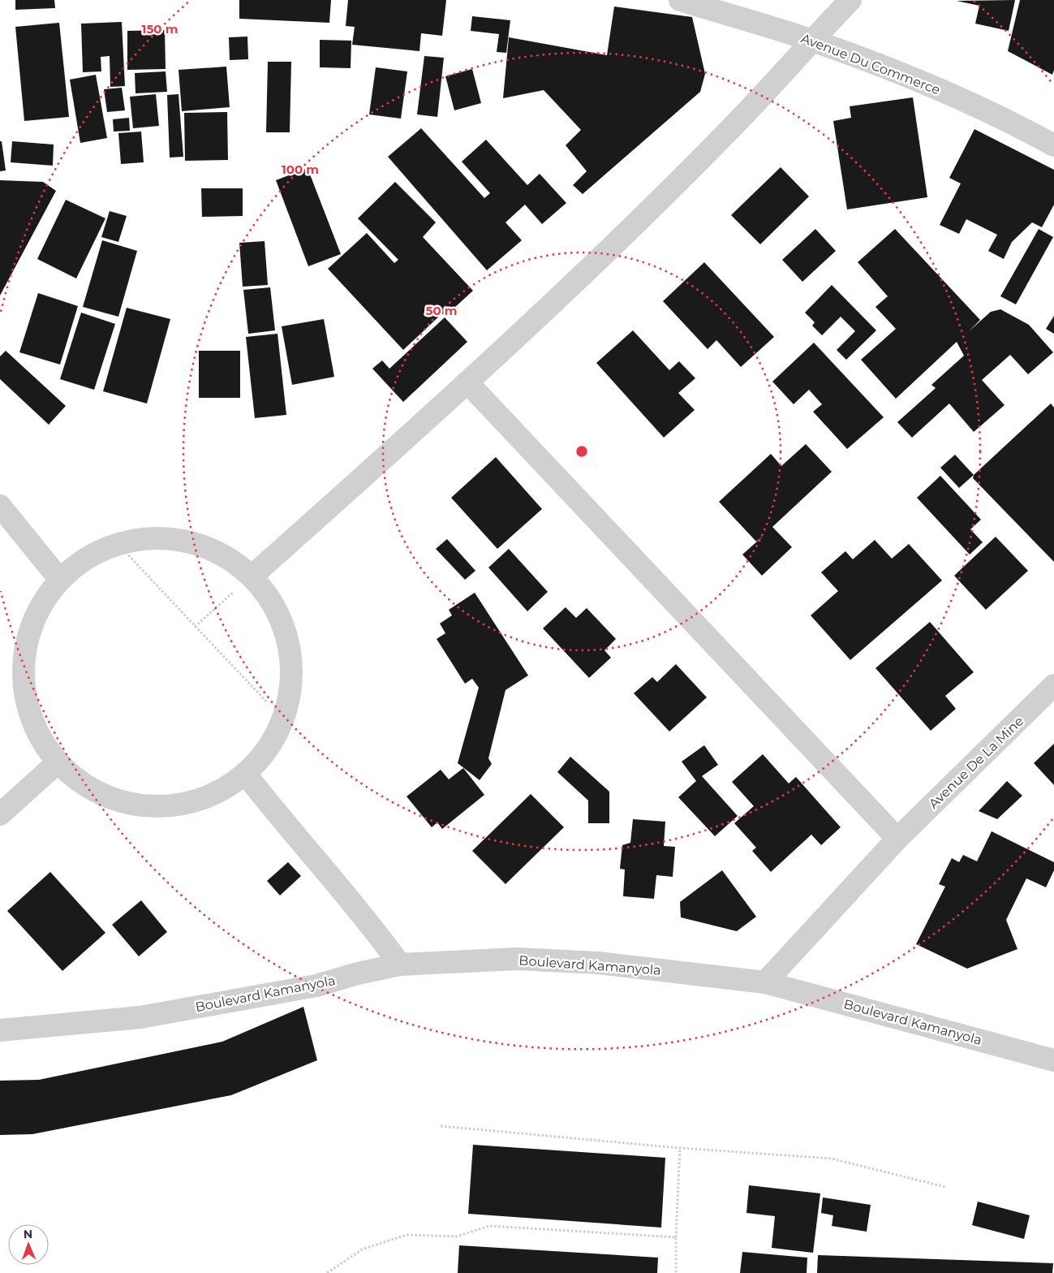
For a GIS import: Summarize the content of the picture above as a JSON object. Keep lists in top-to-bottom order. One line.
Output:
{"streets":{"street":["Avenue Du Commerce","Avenue De La Mine","Boulevard Kamanyola"]},"crossings":[["Avenue De La Mine","Boulevard Kamanyola"]],"north":"top","rings":["150 m","100 m","50 m"]}
